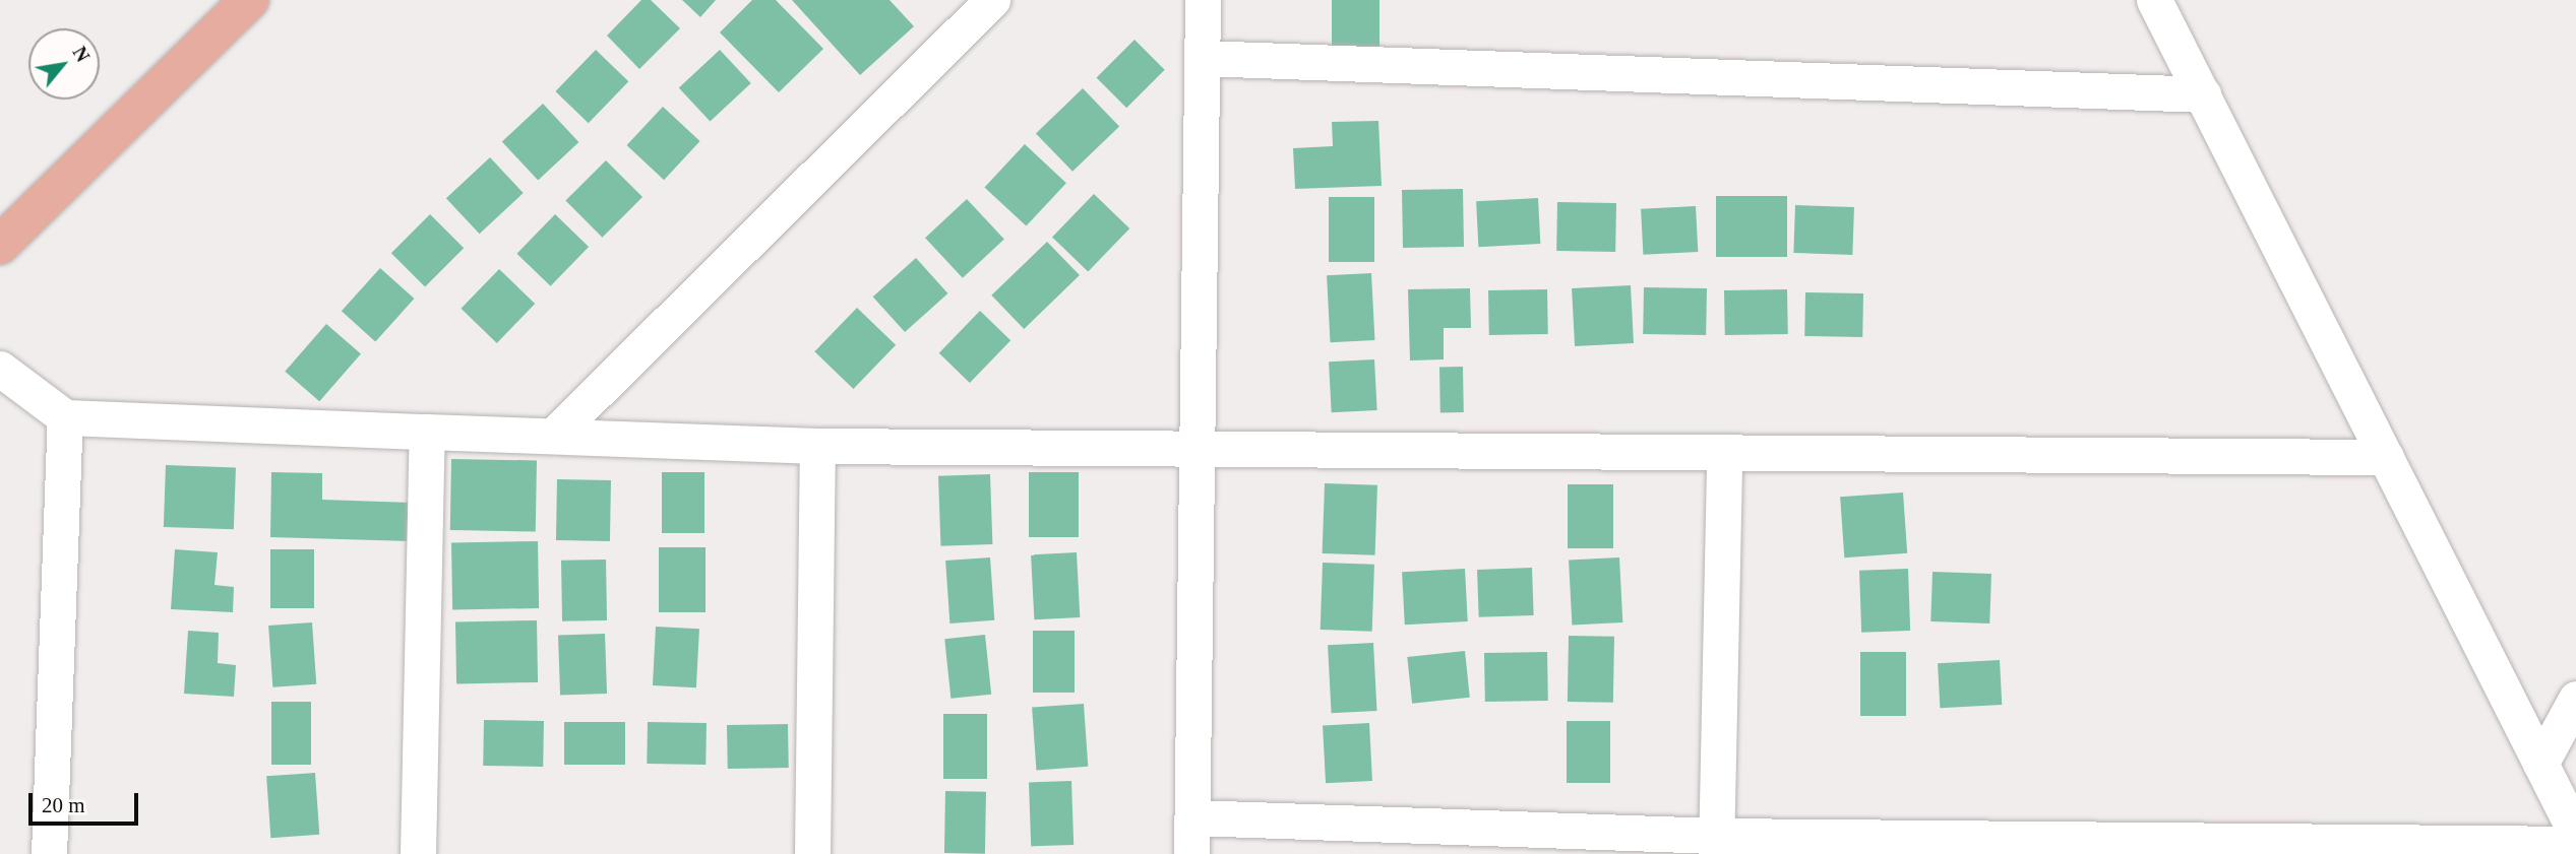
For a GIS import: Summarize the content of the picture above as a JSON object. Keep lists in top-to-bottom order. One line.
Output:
{"scale_bar":"20 m","north":"top right"}
